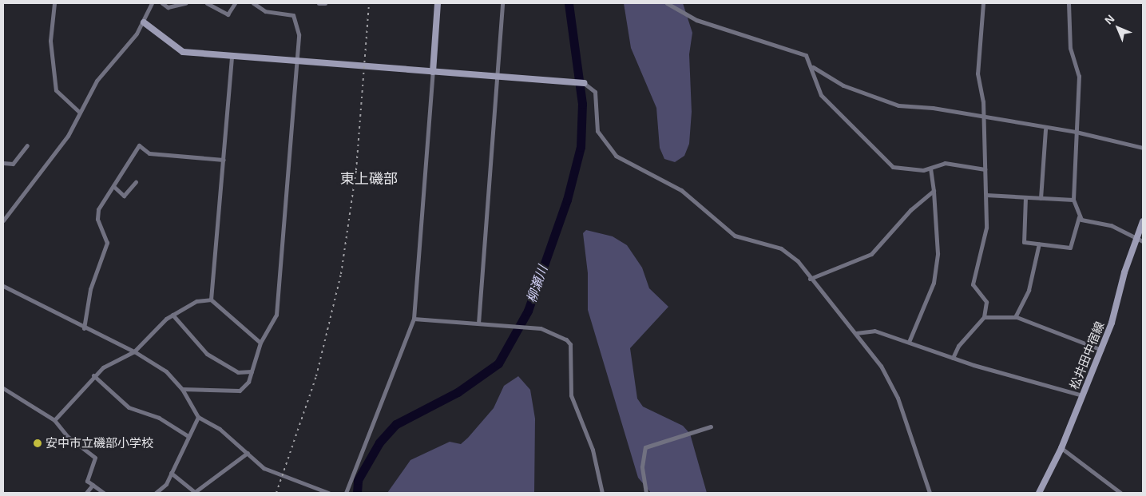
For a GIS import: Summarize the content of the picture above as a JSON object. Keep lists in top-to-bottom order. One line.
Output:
{"streets":{"street":["松井田中宿線"]},"districts":["東上磯部"],"water":["柳瀬川"],"places":["安中市立磯部小学校"],"north":"top left"}
